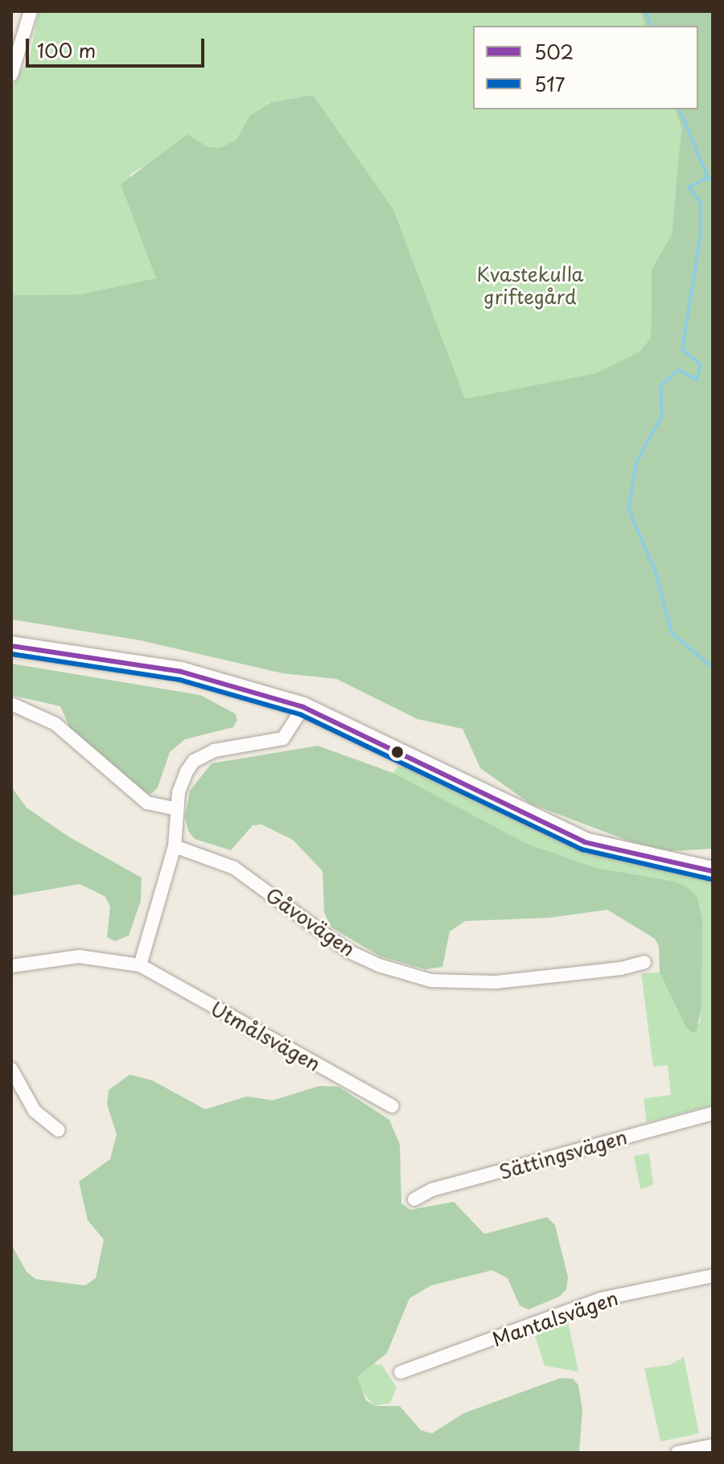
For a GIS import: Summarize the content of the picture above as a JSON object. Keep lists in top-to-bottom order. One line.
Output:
{"streets":{"street":["Gåvovägen","Utmålsvägen","Sättingsvägen","Mantalsvägen"]},"parks":["Kvastekulla griftegård"],"lines":["transit line 502","transit line 517"],"legend":["502","517"],"scale_bar":"100 m"}
